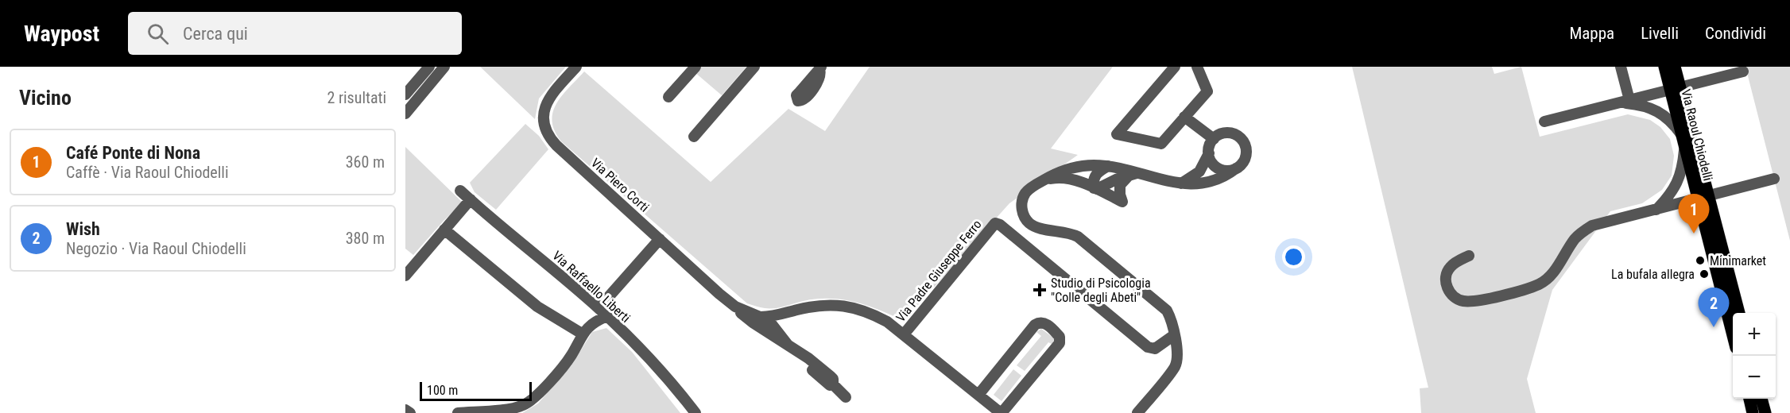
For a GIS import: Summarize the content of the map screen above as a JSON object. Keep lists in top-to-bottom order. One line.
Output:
{"streets":{"main road":["Via Raoul Chiodelli"],"street":["Via Piero Corti","Via Padre Giuseppe Ferro","Via Raffaello Liberti"]},"places":{"other":["Minimarket","La bufala allegra"],"health":["Studio di Psicologia \"Colle degli Abeti\""]},"scale_bar":"100 m","page":{"header":"Waypost","search":"Cerca qui","nav":["Mappa","Livelli","Condividi"],"heading":["Vicino","2 risultati"],"list":[{"mark":"1","name":"Café Ponte di Nona","note":"Caffè · Via Raoul Chiodelli","value":"360 m"},{"mark":"2","name":"Wish","note":"Negozio · Via Raoul Chiodelli","value":"380 m"}],"pins":["1","2"],"map_buttons":["+","−"],"scale":"100 m"}}
